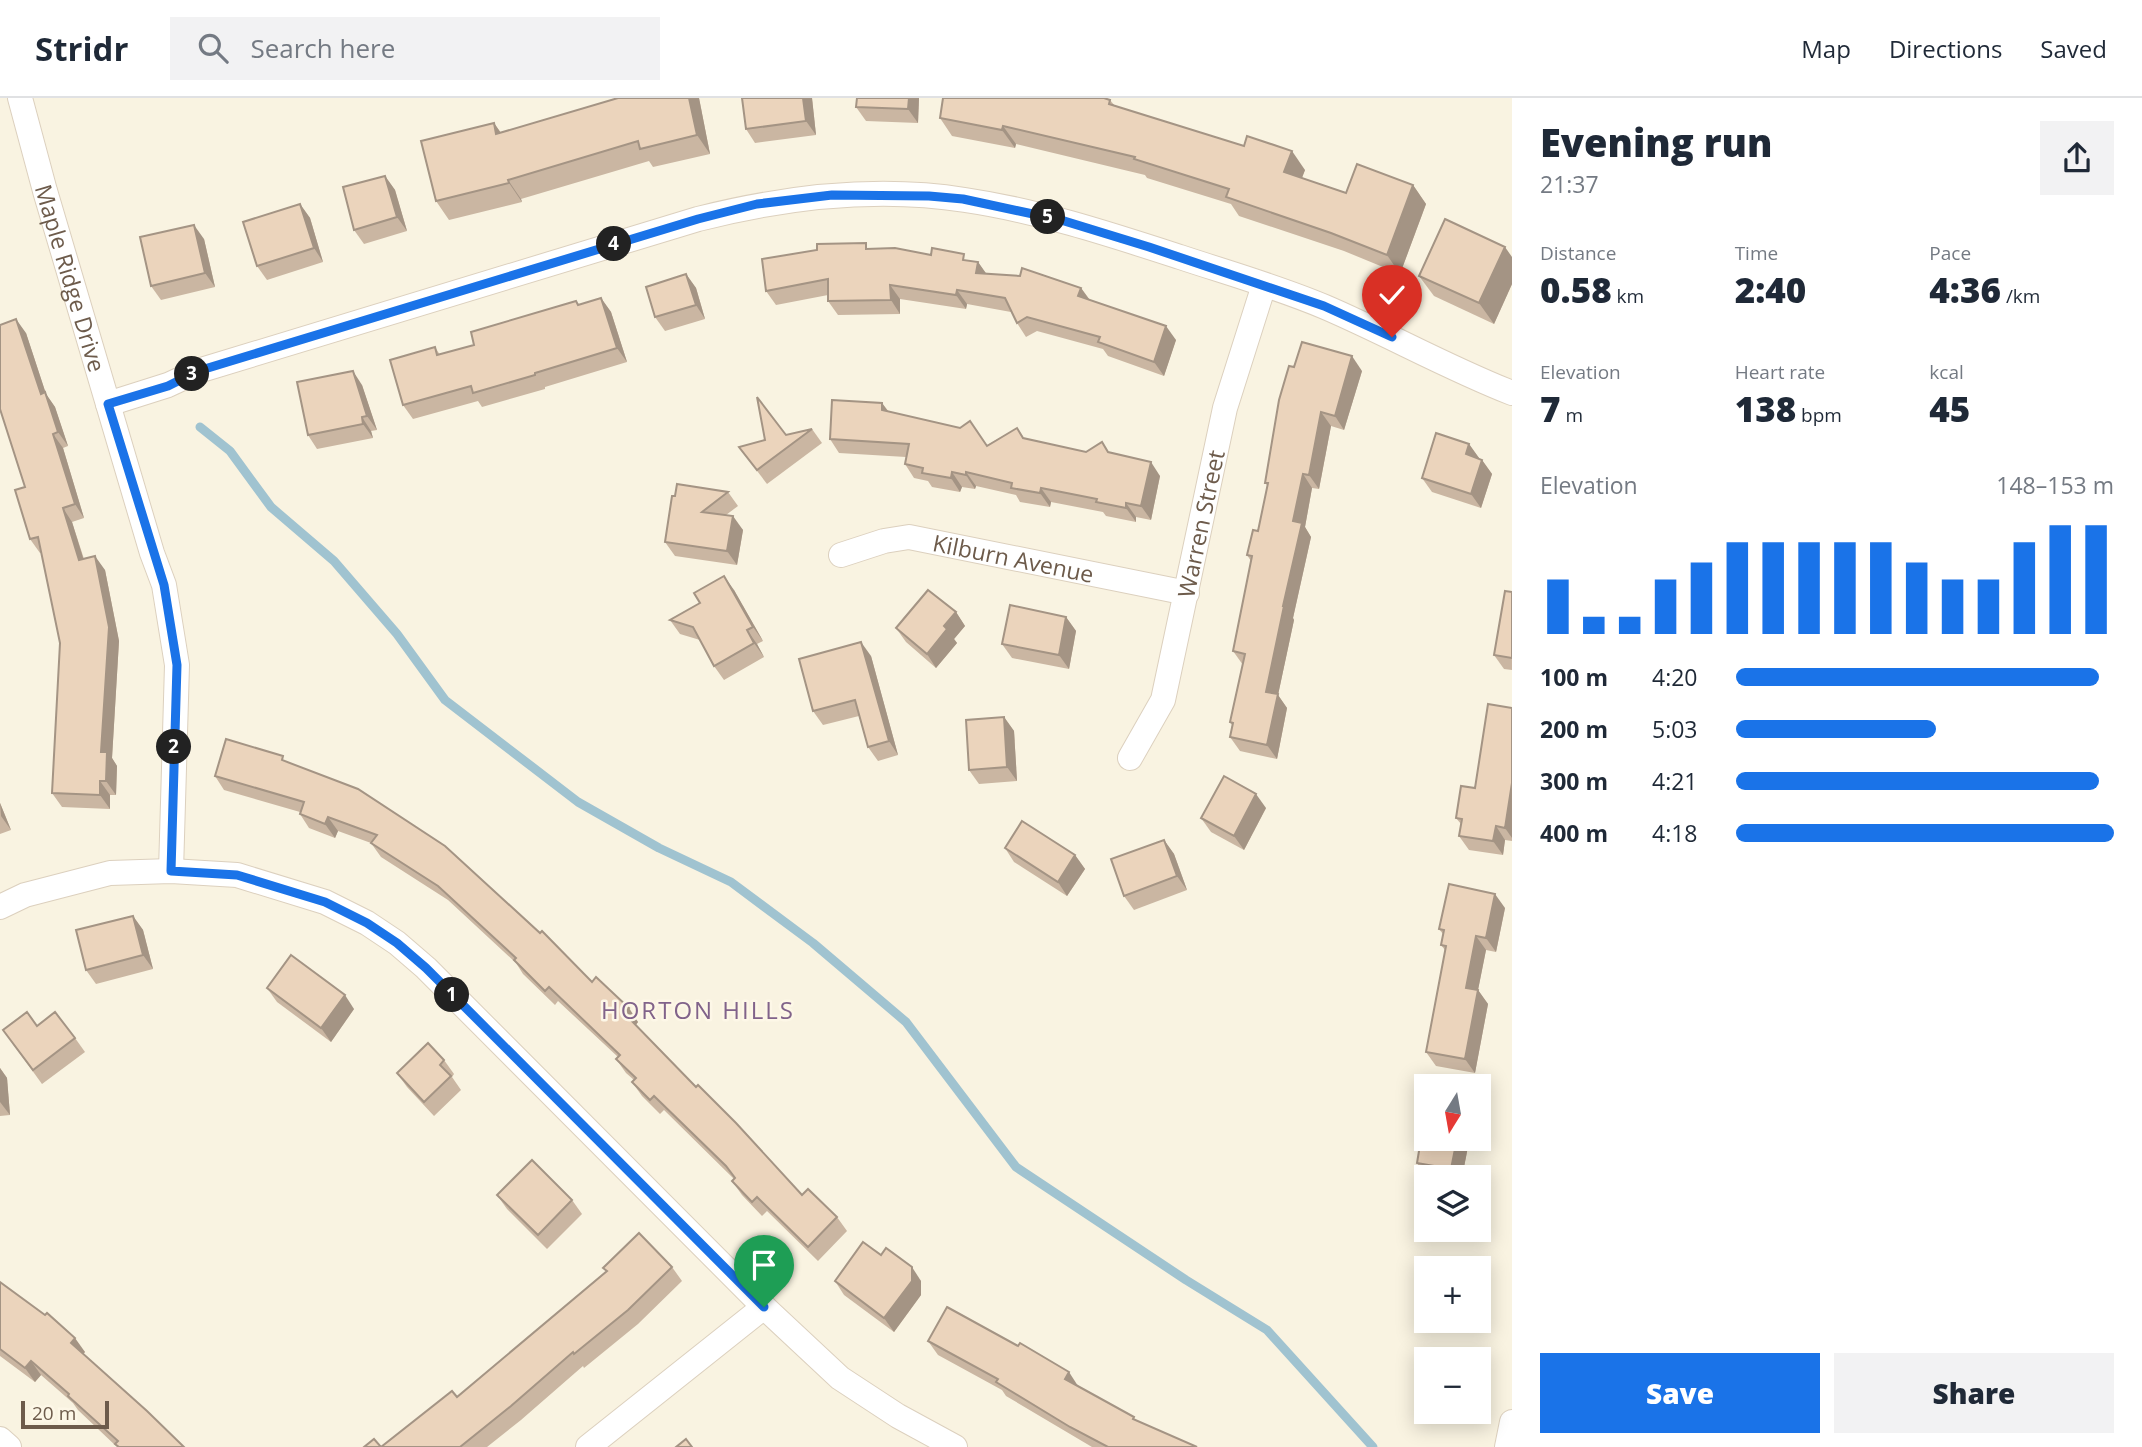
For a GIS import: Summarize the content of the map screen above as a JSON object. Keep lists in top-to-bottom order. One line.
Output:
{"streets":{"street":["Maple Ridge Drive","Warren Street","Kilburn Avenue"]},"crossings":[["Warren Street","Kilburn Avenue"]],"districts":["HORTON HILLS"],"scale_bar":"20 m","north":"bottom","page":{"header":"Stridr","search":"Search here","nav":["Map","Directions","Saved"],"heading":["Evening run","21:37"],"pins":["5","4","3","2","1"],"stats":[["Distance","0.58 km"],["Time","2:40"],["Pace","4:36 /km"],["Elevation","7 m"],["Heart rate","138 bpm"],["kcal","45"]],"chart":["Elevation","148–153 m"],"list":[{"name":"100 m","note":"4:20"},{"name":"200 m","note":"5:03"},{"name":"300 m","note":"4:21"},{"name":"400 m","note":"4:18"}],"map_buttons":["+","−"],"buttons":["Save","Share"],"scale":"20 m"}}
